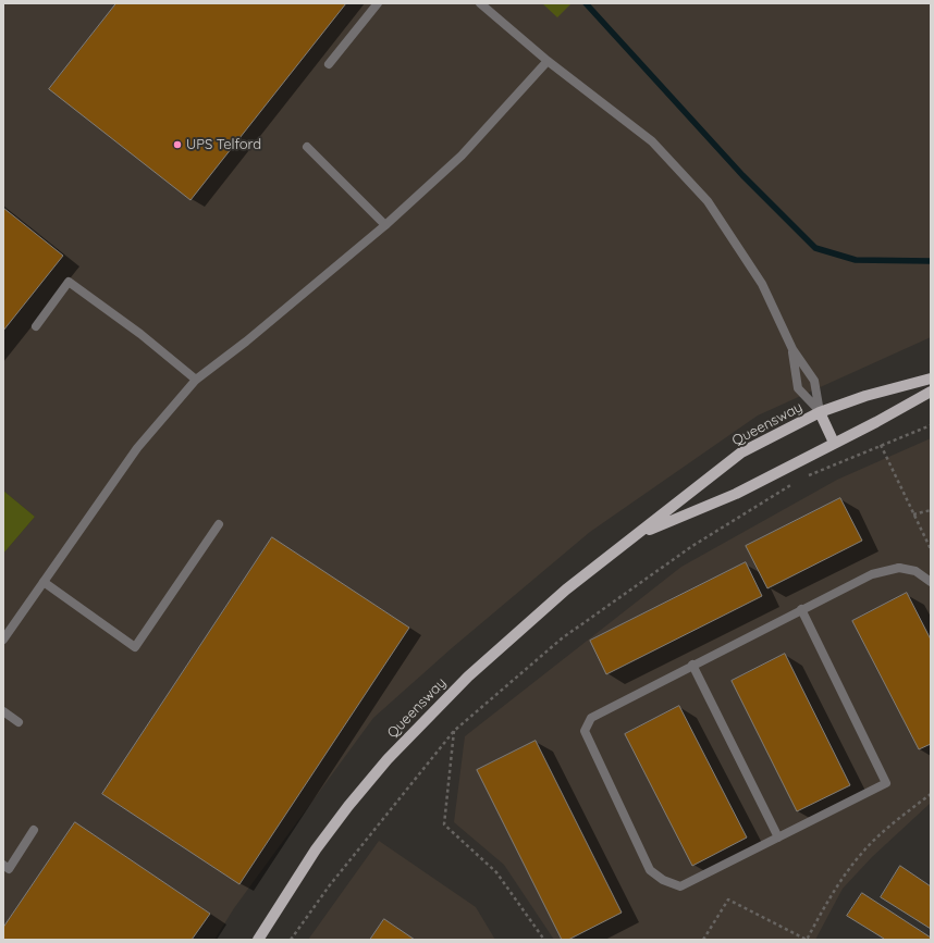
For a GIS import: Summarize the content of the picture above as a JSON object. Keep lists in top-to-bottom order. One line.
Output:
{"streets":{"main road":["Queensway"]},"places":["UPS Telford"]}
